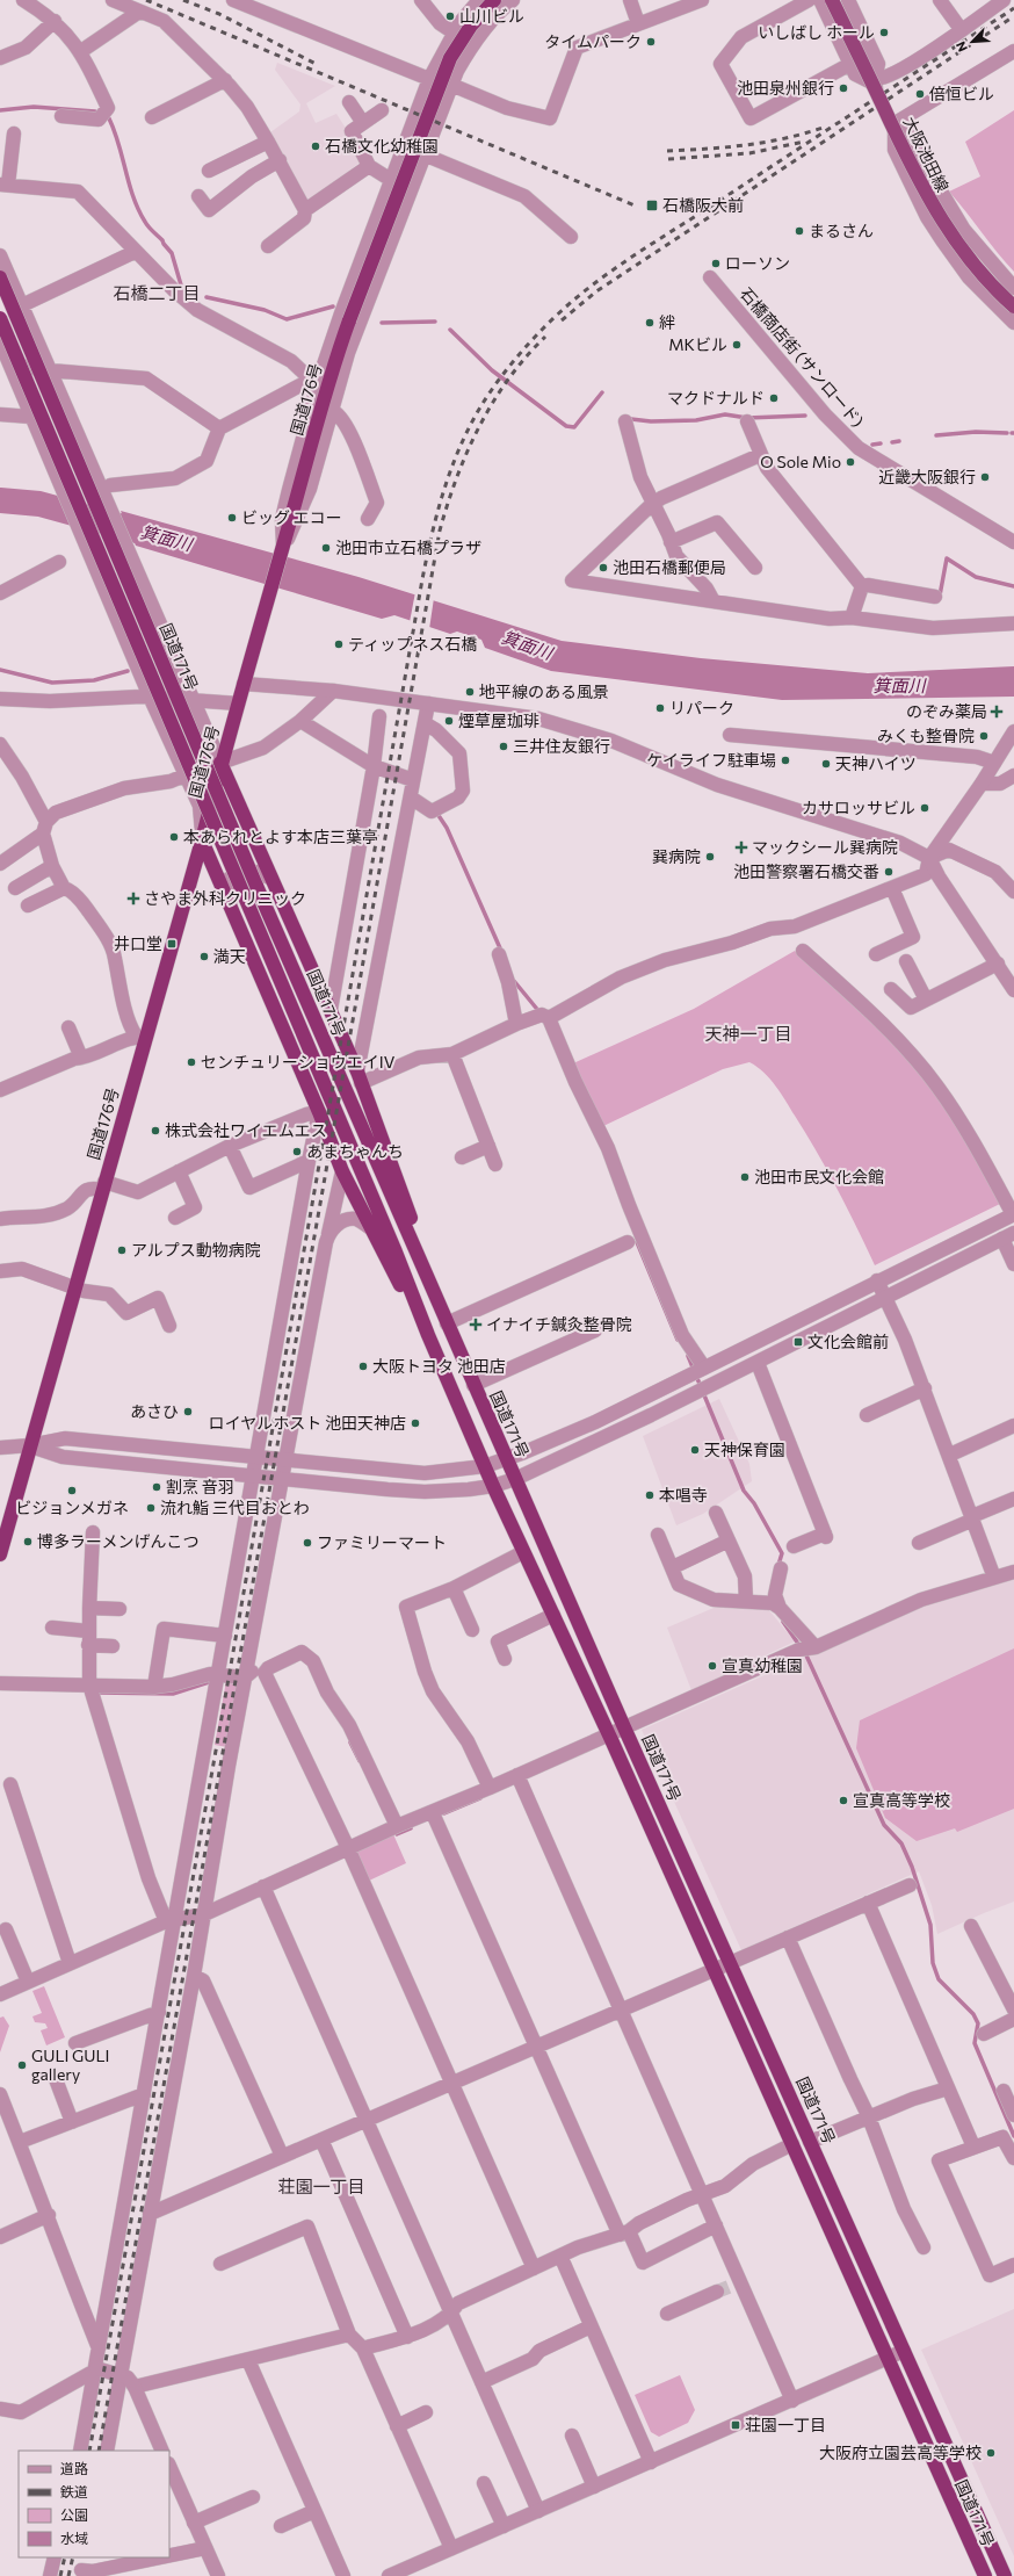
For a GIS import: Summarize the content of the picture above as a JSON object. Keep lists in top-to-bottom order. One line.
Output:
{"streets":{"highway":["国道176号","国道171号"],"main road":["大阪池田線"],"street":["石橋商店街 (サンロード)"]},"districts":["石橋二丁目","天神一丁目","荘園一丁目"],"water":["箕面川"],"places":{"other":["山川ビル","いしばし ホール","タイムパーク","池田泉州銀行","倍恒ビル","石橋文化幼稚園","まるさん","ローソン","絆","MKビル","マクドナルド","O Sole Mio","近畿大阪銀行","ビッグ エコー","池田市立石橋プラザ","池田石橋郵便局","ティップネス石橋","地平線のある風景","リパーク","煙草屋珈琲","みくも整骨院","三井住友銀行","ケイライフ駐車場","天神ハイツ","カサロッサビル","本あられとよす本店三葉亭","巽病院","池田警察署石橋交番","満天","センチュリーショウエイIV","株式会社ワイエムエス","あまちゃんち","池田市民文化会館","アルプス動物病院","大阪トヨタ 池田店","あさひ","ロイヤルホスト 池田天神店","天神保育園","割烹 音羽","ビジョンメガネ","本唱寺","流れ鮨 三代目おとわ","博多ラーメンげんこつ","ファミリーマート","宣真幼稚園","宣真高等学校","GULI GULI gallery","大阪府立園芸高等学校"],"transit":["石橋阪大前","井口堂","文化会館前","荘園一丁目"],"health":["のぞみ薬局","マックシール巽病院","さやま外科クリニック","イナイチ鍼灸整骨院"]},"legend":["道路","鉄道","公園","水域"],"north":"bottom left"}
